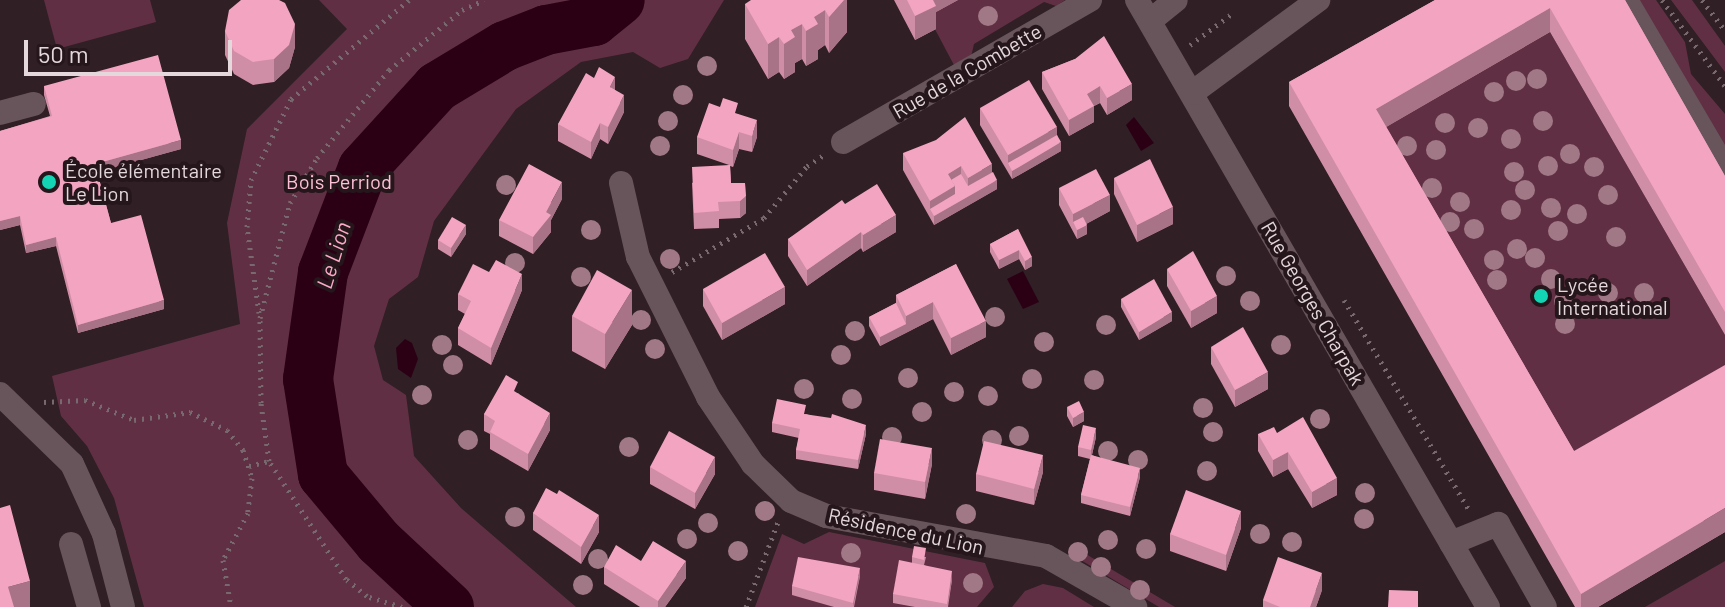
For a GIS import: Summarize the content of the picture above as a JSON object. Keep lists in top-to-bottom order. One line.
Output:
{"streets":{"street":["Rue de la Combette","Rue Georges Charpak","Résidence du Lion"]},"water":["Le Lion"],"parks":["Bois Perriod"],"places":["École élémentaire Le Lion","Lycée International"],"scale_bar":"50 m"}
